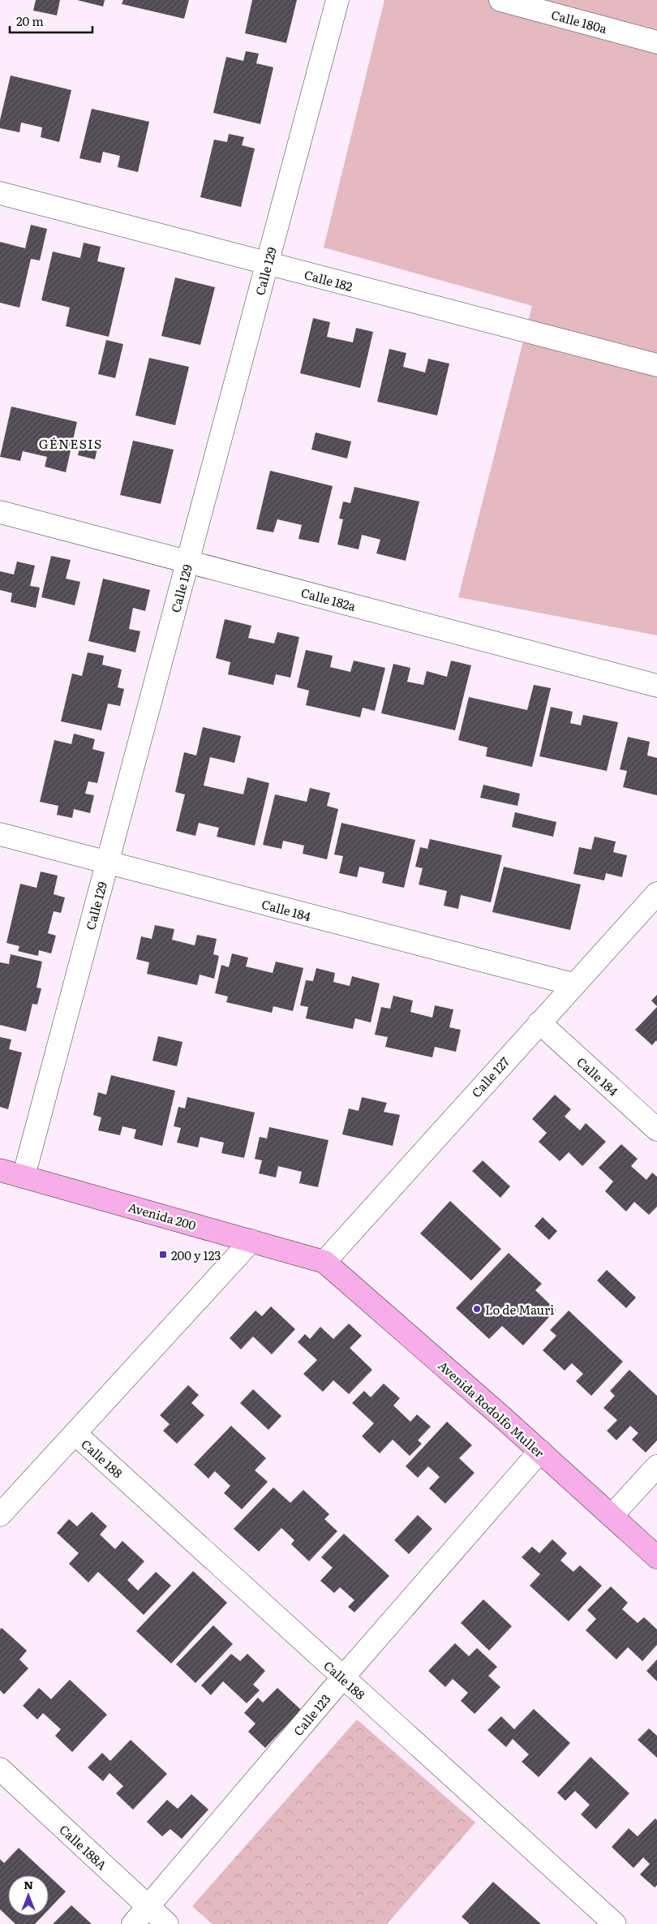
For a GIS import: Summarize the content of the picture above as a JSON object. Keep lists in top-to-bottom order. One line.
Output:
{"streets":{"main road":["Avenida 200","Avenida Rodolfo Muller"],"street":["Calle 180a","Calle 129","Calle 182","Calle 182a","Calle 184","Calle 127","Calle 188","Calle 123","Calle 188A"]},"crossings":[["Calle 129","Calle 182"],["Calle 129","Calle 182a"],["Calle 129","Calle 184"],["Calle 129","Avenida 200"],["Calle 184","Calle 127"],["Calle 127","Avenida 200"],["Calle 127","Avenida Rodolfo Muller"],["Avenida 200","Avenida Rodolfo Muller"],["Avenida Rodolfo Muller","Calle 123"],["Calle 188","Calle 123"],["Calle 123","Calle 188A"]],"districts":["GÉNESIS"],"places":{"transit":["200 y 123"],"other":["Lo de Mauri"]},"scale_bar":"20 m","north":"top"}
